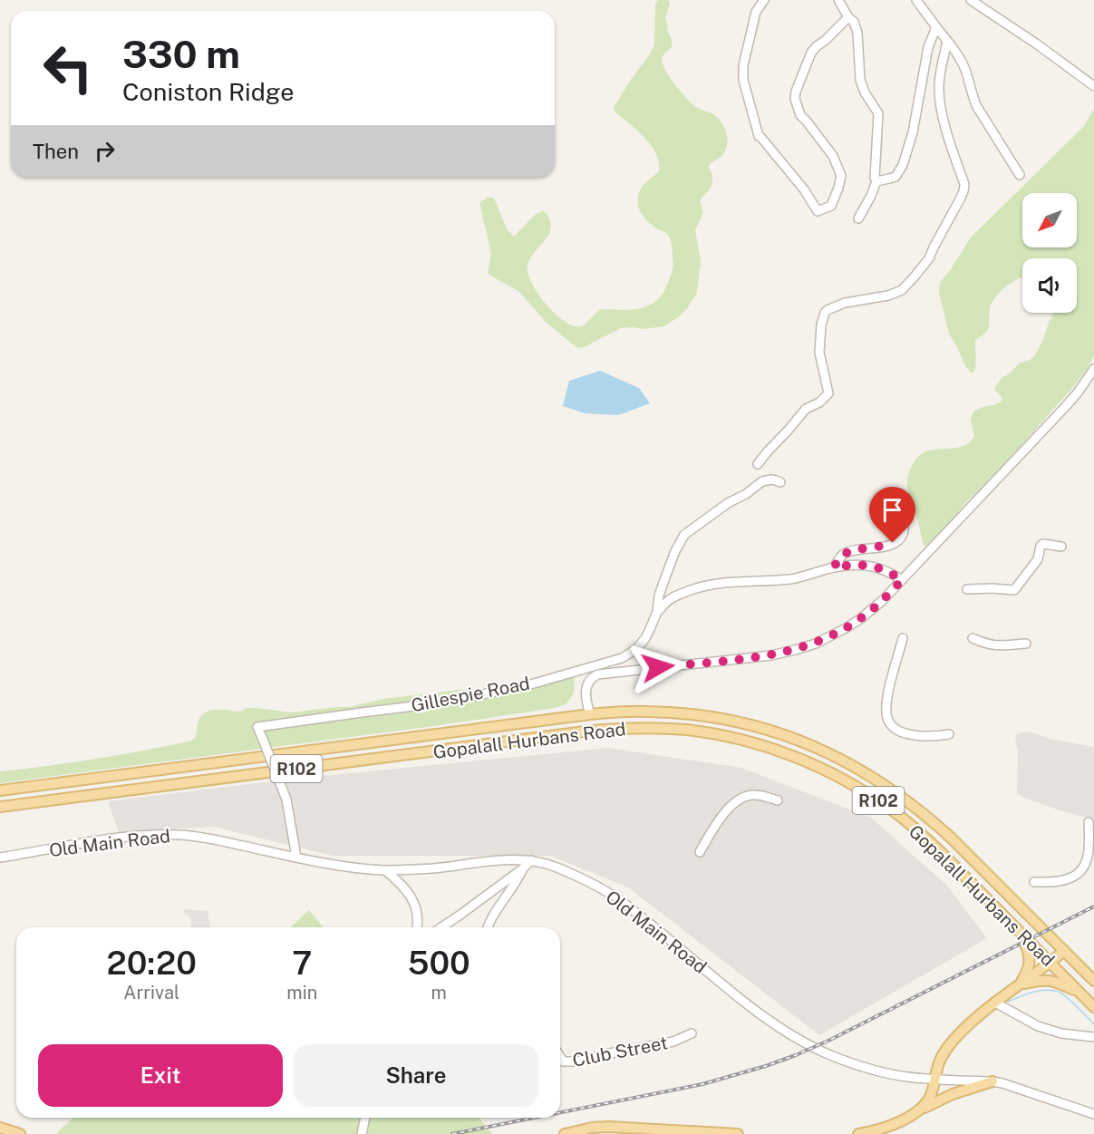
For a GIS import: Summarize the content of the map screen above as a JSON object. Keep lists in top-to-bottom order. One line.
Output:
{"streets":{"main road":["Gopalall Hurbans Road","R102"],"street":["Gillespie Road","Old Main Road","Club Street"]},"crossings":[["Gillespie Road","Old Main Road"]],"north":"bottom left","page":{"turn":["330 m","Coniston Ridge"],"then":"Then","eta":["20:20","Arrival","7","min","500","m"],"buttons":["Exit","Share"]}}
